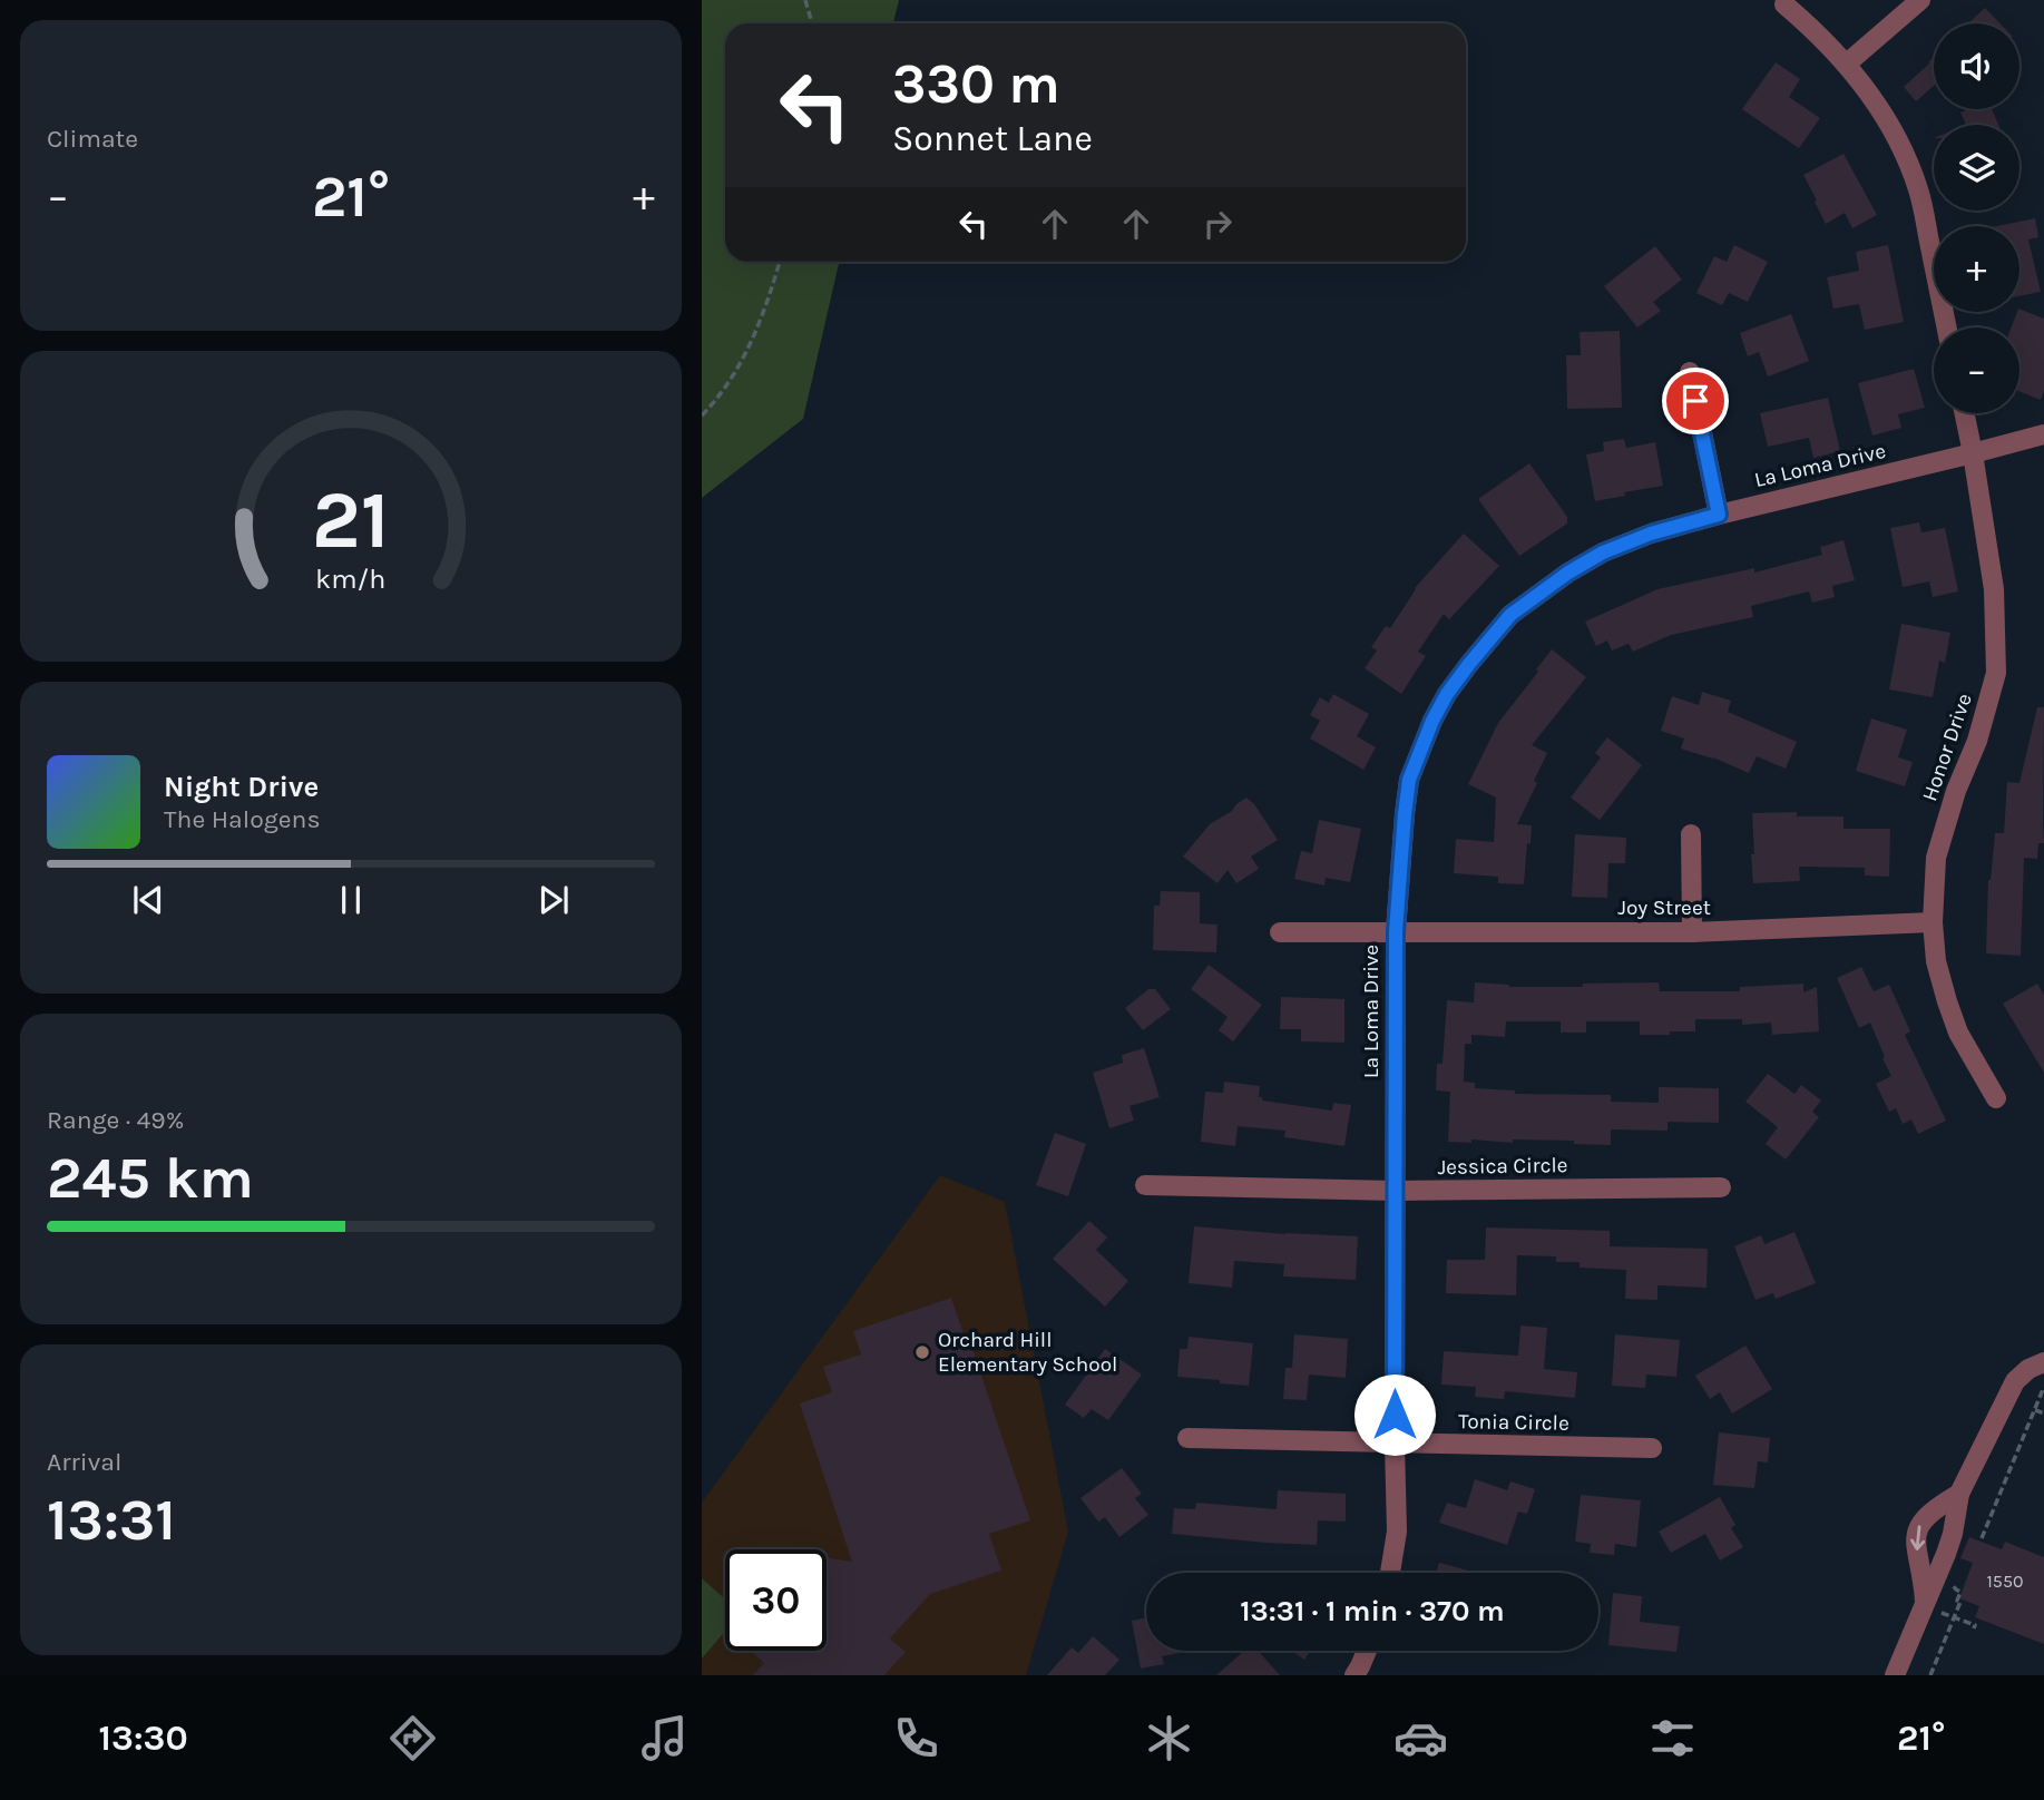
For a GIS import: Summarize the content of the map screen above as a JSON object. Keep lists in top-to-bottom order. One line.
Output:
{"streets":{"street":["La Loma Drive","Honor Drive","Joy Street","Jessica Circle","Tonia Circle"]},"crossings":[["La Loma Drive","Honor Drive"],["La Loma Drive","Joy Street"],["La Loma Drive","Jessica Circle"],["La Loma Drive","Tonia Circle"],["Honor Drive","Joy Street"]],"places":["Orchard Hill Elementary School"],"house_numbers":["1550"],"page":{"tile":["Climate",["Range · 49%","245 km"],["Arrival","13:31"]],"map_buttons":["+","−"],"turn":["330 m","Sonnet Lane"],"heat":["−","21°","+"],"song":["Night Drive","The Halogens"],"limit":"30","trip":"13:31 · 1 min · 370 m","tabs":["13:30","21°"],"gauge":["21","km/h"]}}
